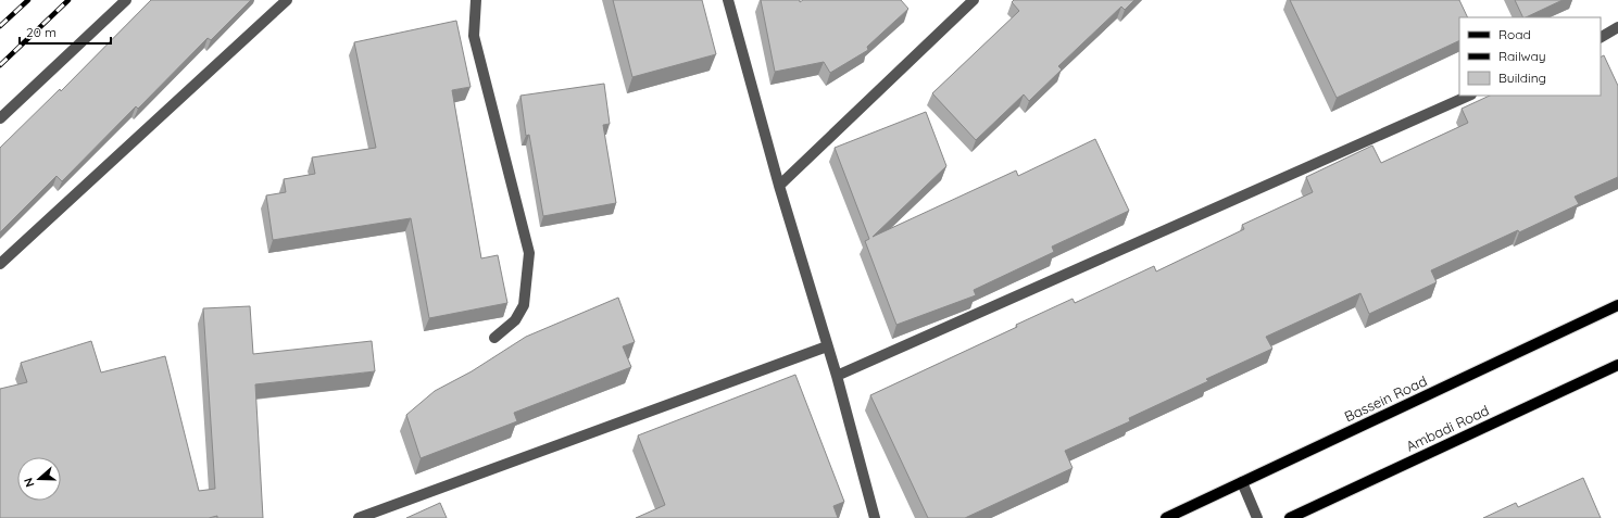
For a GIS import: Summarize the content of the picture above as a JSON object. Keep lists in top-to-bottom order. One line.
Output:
{"streets":{"main road":["Bassein Road","Ambadi Road"]},"legend":["Road","Railway","Building"],"scale_bar":"20 m","north":"left"}
